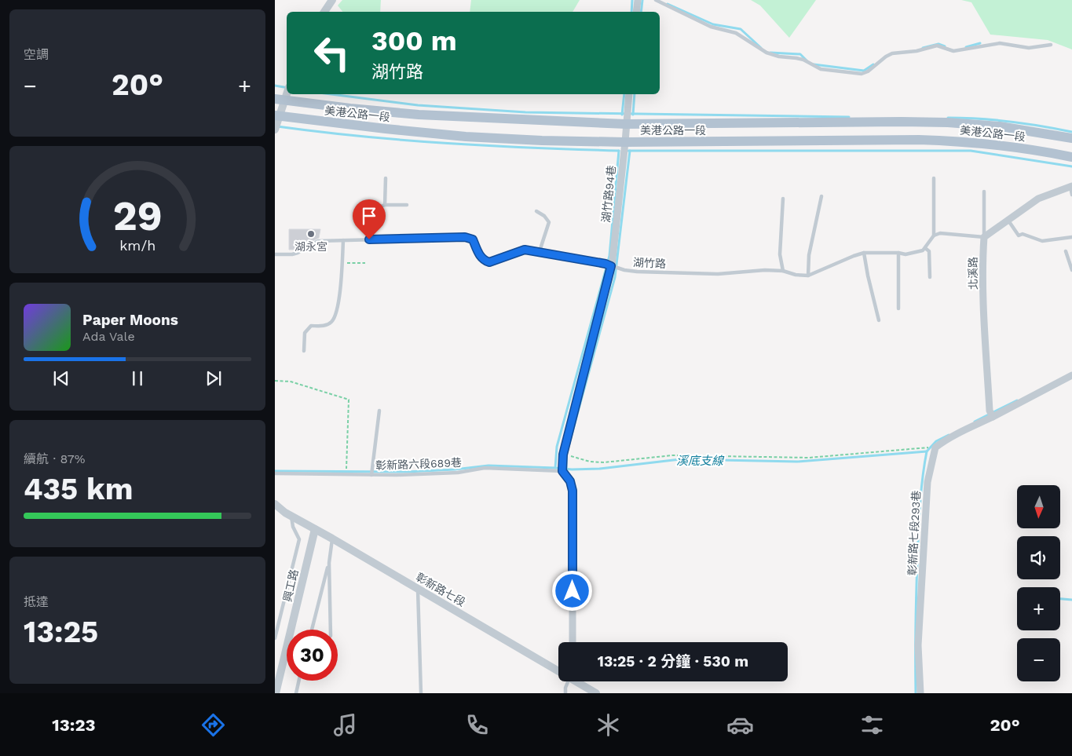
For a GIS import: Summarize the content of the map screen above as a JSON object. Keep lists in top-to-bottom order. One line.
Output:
{"streets":{"main road":["美港公路一段"],"street":["湖竹路94巷","北溪路","彰新路七段293巷","興工路","彰新路七段"],"lane":["湖竹路","彰新路六段689巷"]},"crossings":[["美港公路一段","湖竹路94巷"],["湖竹路94巷","湖竹路"],["湖竹路94巷","彰新路六段689巷"],["興工路","彰新路七段"]],"water":["溪底支線"],"places":["湖永宮"],"north":"bottom","page":{"tile":["空調",["續航 · 87%","435 km"],["抵達","13:25"]],"turn":["300 m","湖竹路"],"heat":["−","20°","+"],"song":["Paper Moons","Ada Vale"],"map_buttons":["+","−"],"limit":"30","trip":"13:25 · 2 分鐘 · 530 m","tabs":["13:23","20°"],"gauge":["29","km/h"]}}
